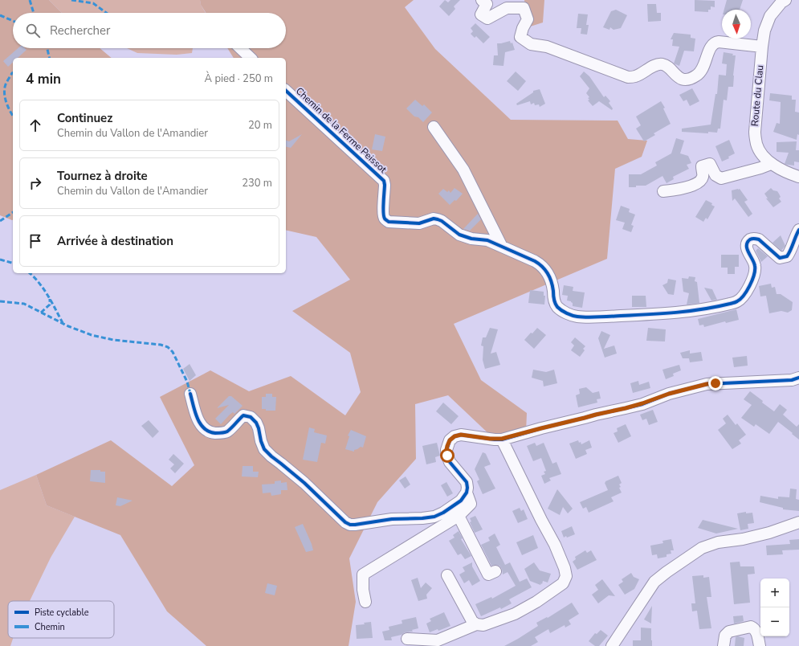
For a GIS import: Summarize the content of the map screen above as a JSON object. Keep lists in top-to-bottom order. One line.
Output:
{"streets":{"street":["Route du Clau","Chemin de la Ferme Peissot"]},"legend":["Piste cyclable","Chemin"],"north":"bottom","page":{"search":"Rechercher","heading":["4 min","À pied · 250 m"],"list":[["Continuez","Chemin du Vallon de l'Amandier","20 m"],["Tournez à droite","Chemin du Vallon de l'Amandier","230 m"],"Arrivée à destination"],"map_buttons":["+","−"]}}
